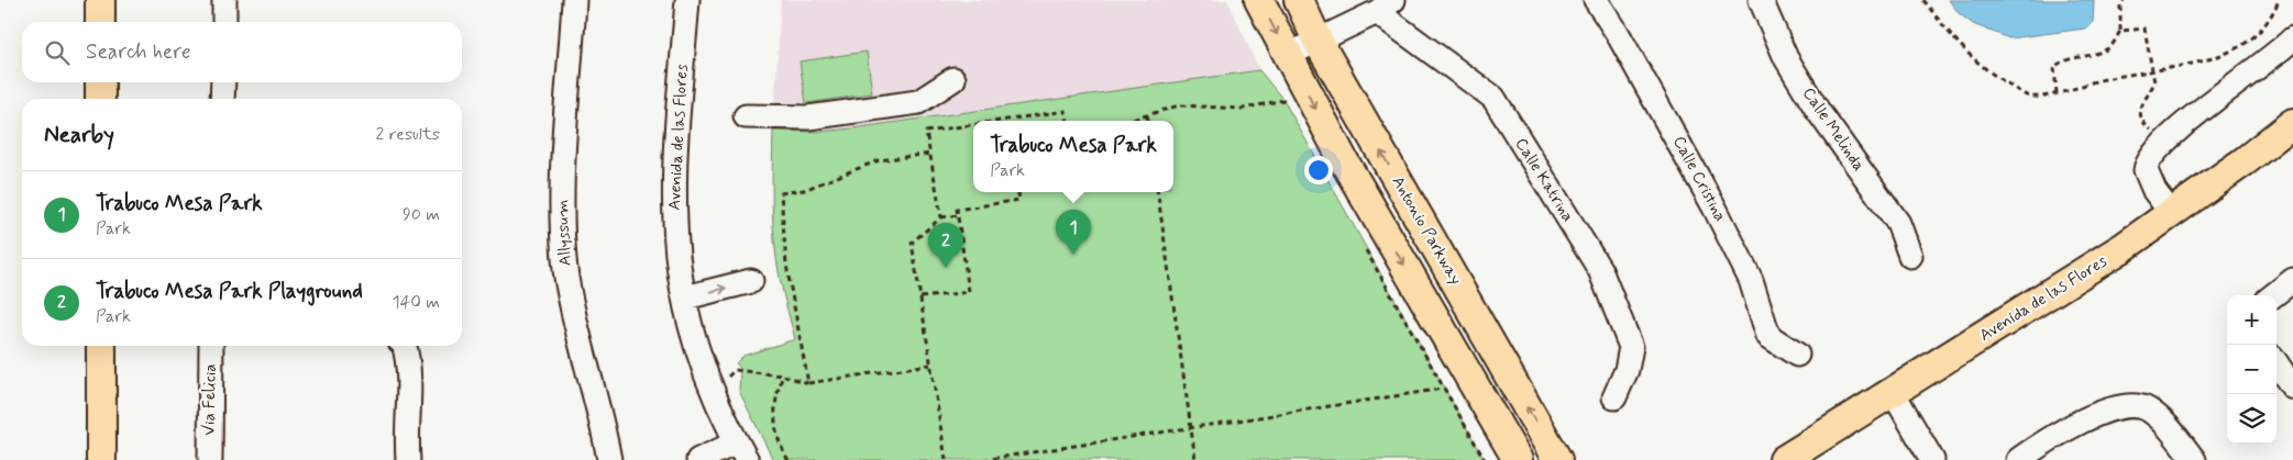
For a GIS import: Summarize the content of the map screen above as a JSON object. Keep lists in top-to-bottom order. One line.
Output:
{"streets":{"main road":["Avenida de las Flores","Antonio Parkway"],"street":["Calle Melinda","Calle Cristina","Calle Katrina","Allyssum","Via Felicia"]},"page":{"search":"Search here","heading":["Nearby","2 results"],"popup":["Trabuco Mesa Park","Park"],"list":[{"mark":"1","name":"Trabuco Mesa Park","note":"Park","value":"90 m"},{"mark":"2","name":"Trabuco Mesa Park Playground","note":"Park","value":"140 m"}],"pins":["1","2"],"map_buttons":["+","−"]}}
